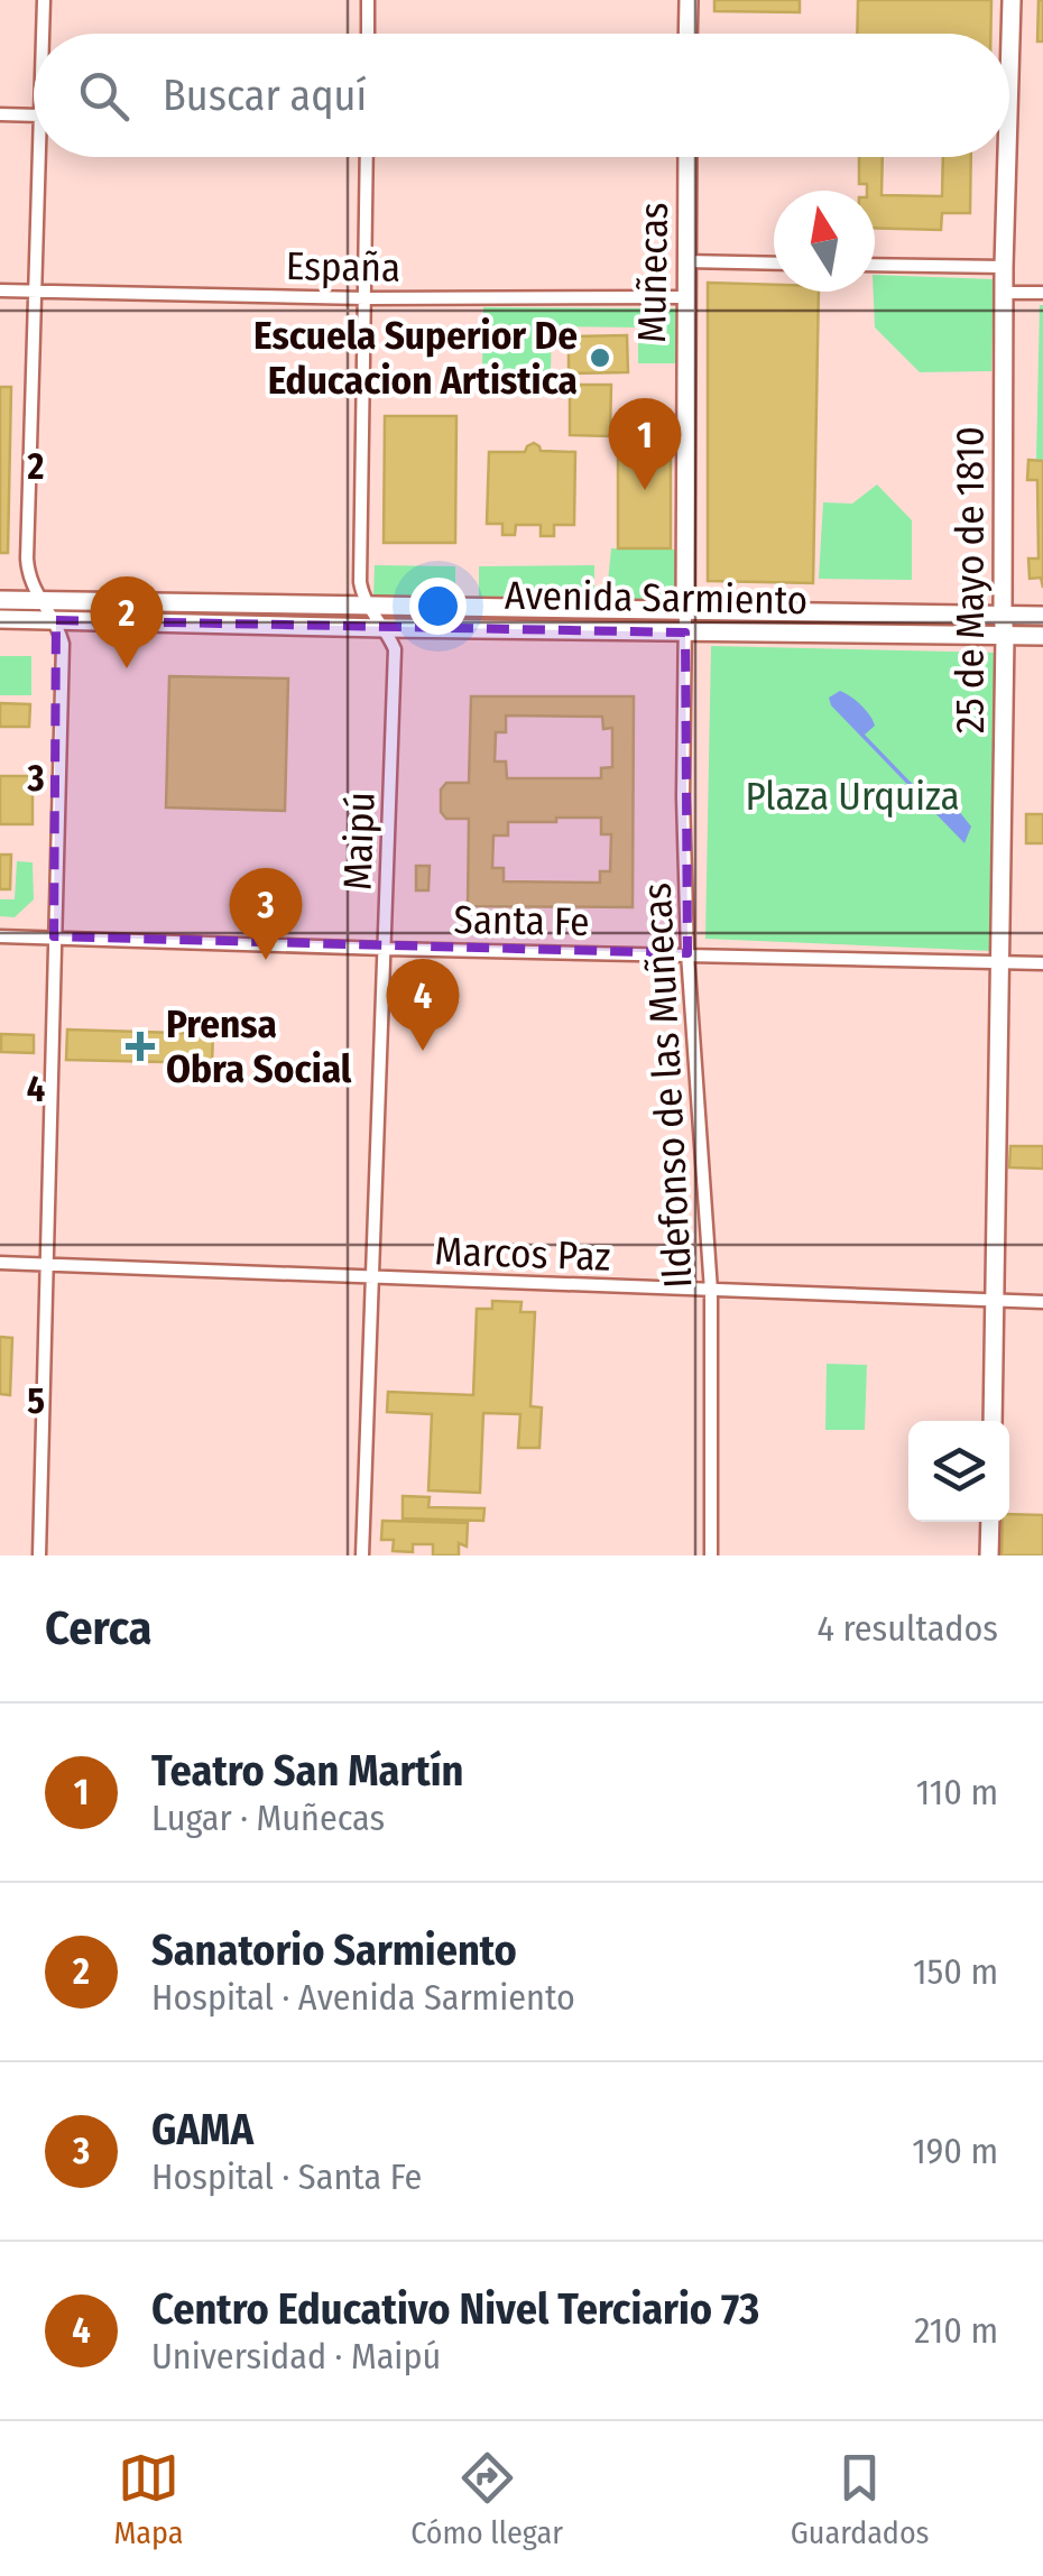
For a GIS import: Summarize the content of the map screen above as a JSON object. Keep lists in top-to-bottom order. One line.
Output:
{"streets":{"main road":["Muñecas","25 de Mayo de 1810","Avenida Sarmiento"],"street":["España","Maipú","Santa Fe","Ildefonso de las Muñecas","Marcos Paz"]},"crossings":[["España","Muñecas"],["Muñecas","Avenida Sarmiento"],["Muñecas","Ildefonso de las Muñecas"],["25 de Mayo de 1810","Avenida Sarmiento"],["25 de Mayo de 1810","Santa Fe"],["25 de Mayo de 1810","Marcos Paz"],["Avenida Sarmiento","Maipú"],["Avenida Sarmiento","Ildefonso de las Muñecas"],["Maipú","Santa Fe"],["Maipú","Marcos Paz"],["Santa Fe","Ildefonso de las Muñecas"],["Ildefonso de las Muñecas","Marcos Paz"]],"parks":["Plaza Urquiza"],"places":{"other":["Escuela Superior De Educacion Artistica"],"health":["Prensa Obra Social"]},"north":"top","page":{"search":"Buscar aquí","pins":["1","2","3","4"],"heading":["Cerca","4 resultados"],"list":[{"mark":"1","name":"Teatro San Martín","note":"Lugar · Muñecas","value":"110 m"},{"mark":"2","name":"Sanatorio Sarmiento","note":"Hospital · Avenida Sarmiento","value":"150 m"},{"mark":"3","name":"GAMA","note":"Hospital · Santa Fe","value":"190 m"},{"mark":"4","name":"Centro Educativo Nivel Terciario 73","note":"Universidad · Maipú","value":"210 m"}],"nav":["Mapa","Cómo llegar","Guardados"]},"grid":{"rows":["2","3","4","5"]}}
